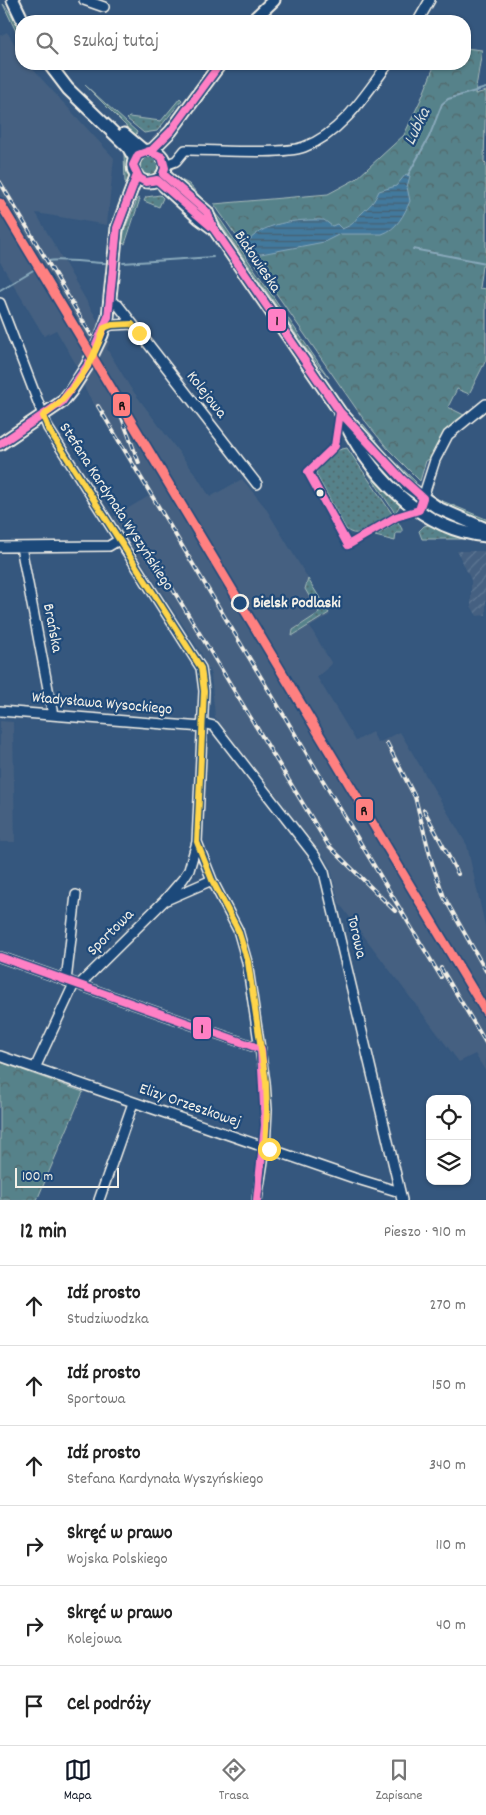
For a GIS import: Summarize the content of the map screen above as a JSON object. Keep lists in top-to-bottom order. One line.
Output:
{"streets":{"main road":["Białowieska"],"street":["Kolejowa","Stefana Kardynała Wyszyńskiego","Brańska","Władysława Wysockiego","Sportowa","Torowa","Elizy Orzeszkowej"]},"crossings":[["Stefana Kardynała Wyszyńskiego","Władysława Wysockiego"],["Stefana Kardynała Wyszyńskiego","Sportowa"],["Stefana Kardynała Wyszyńskiego","Torowa"],["Brańska","Władysława Wysockiego"],["Władysława Wysockiego","Sportowa"],["Władysława Wysockiego","Torowa"],["Sportowa","Torowa"],["Sportowa","Elizy Orzeszkowej"],["Torowa","Elizy Orzeszkowej"]],"water":["Lubka"],"places":["Bielsk Podlaski"],"lines":["transit line 1","transit line R"],"scale_bar":"100 m","page":{"search":"Szukaj tutaj","scale":"100 m","heading":["12 min","Pieszo · 910 m"],"list":[["Idź prosto","Studziwodzka","270 m"],["Idź prosto","Sportowa","150 m"],["Idź prosto","Stefana Kardynała Wyszyńskiego","340 m"],["Skręć w prawo","Wojska Polskiego","110 m"],["Skręć w prawo","Kolejowa","40 m"],"Cel podróży"],"nav":["Mapa","Trasa","Zapisane"]}}
